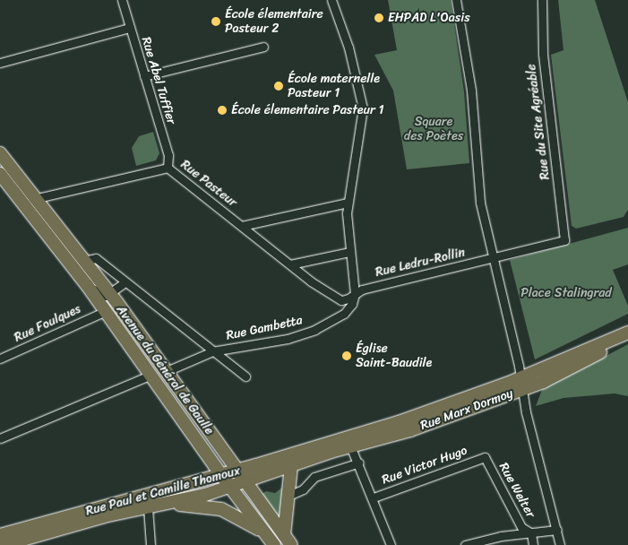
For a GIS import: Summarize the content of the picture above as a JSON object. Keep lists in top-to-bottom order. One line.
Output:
{"streets":{"main road":["Avenue du Général de Gaulle","Rue Marx Dormoy","Rue Paul et Camille Thomoux"],"street":["Rue Abel Tuffier","Rue du Site Agréable","Rue Pasteur","Rue Ledru-Rollin","Rue Foulques","Rue Gambetta","Rue Victor Hugo","Rue Welter"]},"crossings":[["Rue Abel Tuffier","Rue Pasteur"],["Rue du Site Agréable","Rue Ledru-Rollin"],["Rue Pasteur","Rue Ledru-Rollin"],["Rue Pasteur","Rue Gambetta"],["Rue Pasteur","Avenue du Général de Gaulle"],["Rue Ledru-Rollin","Rue Gambetta"],["Rue Foulques","Avenue du Général de Gaulle"],["Rue Gambetta","Avenue du Général de Gaulle"],["Avenue du Général de Gaulle","Rue Paul et Camille Thomoux"],["Rue Marx Dormoy","Rue Paul et Camille Thomoux"],["Rue Victor Hugo","Rue Welter"]],"parks":["Square des Poètes","Place Stalingrad"],"places":["EHPAD L'Oasis","École élementaire Pasteur 2","École maternelle Pasteur 1","École élementaire Pasteur 1","Église Saint-Baudile"]}
